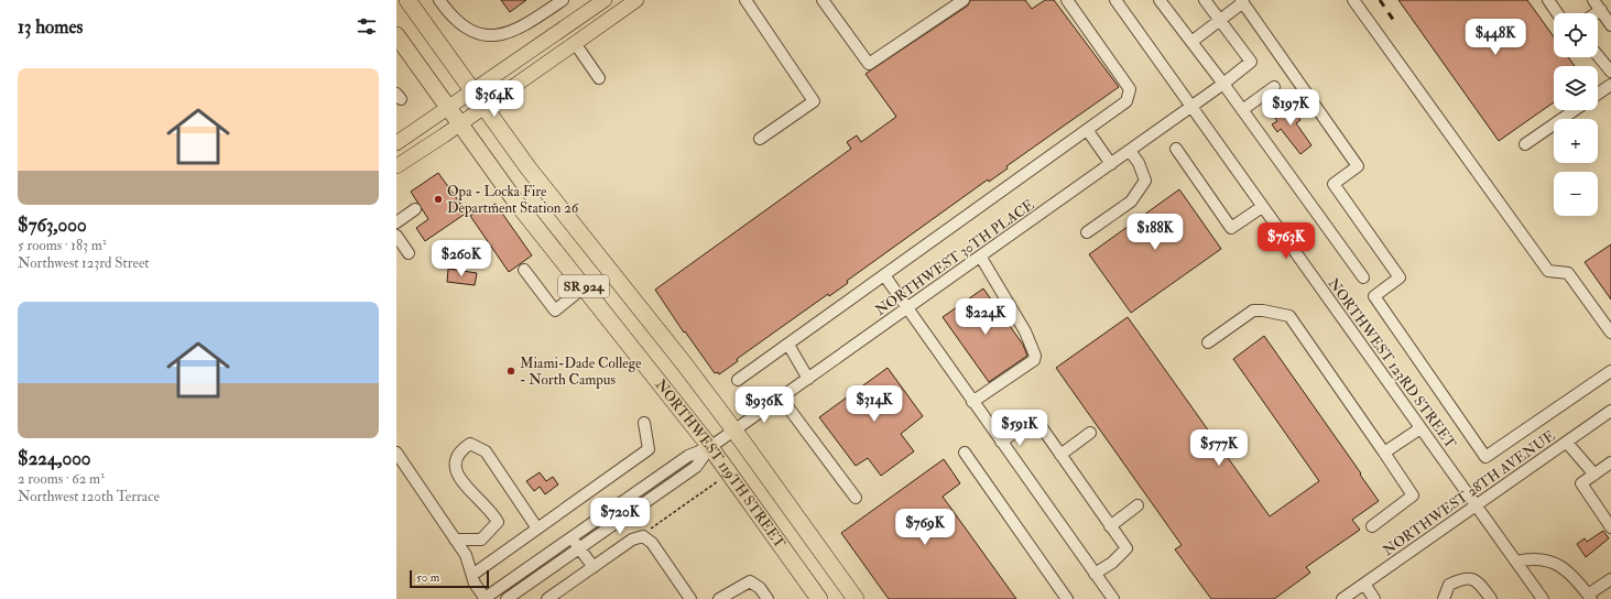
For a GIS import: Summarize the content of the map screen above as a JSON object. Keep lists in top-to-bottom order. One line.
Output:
{"streets":{"highway":["SR 924","NORTHWEST 119TH STREET"],"street":["NORTHWEST 30TH PLACE","NORTHWEST 123RD STREET","NORTHWEST 28TH AVENUE"]},"crossings":[["NORTHWEST 30TH PLACE","NORTHWEST 123RD STREET"],["NORTHWEST 30TH PLACE","NORTHWEST 119TH STREET"],["NORTHWEST 123RD STREET","NORTHWEST 28TH AVENUE"]],"places":["Opa - Locka Fire Department Station 26","Miami-Dade College - North Campus"],"scale_bar":"50 m","page":{"heading":"13 homes","map_buttons":["+","−"],"price":["$448K","$364K","$197K","$188K","$763K","$260K","$224K","$314K","$936K","$591K","$577K","$720K","$769K"],"list":[{"name":"$763,000","note":"5 rooms · 183 m² · Northwest 123rd Street"},{"name":"$224,000","note":"2 rooms · 62 m² · Northwest 120th Terrace"}],"scale":"50 m"}}
